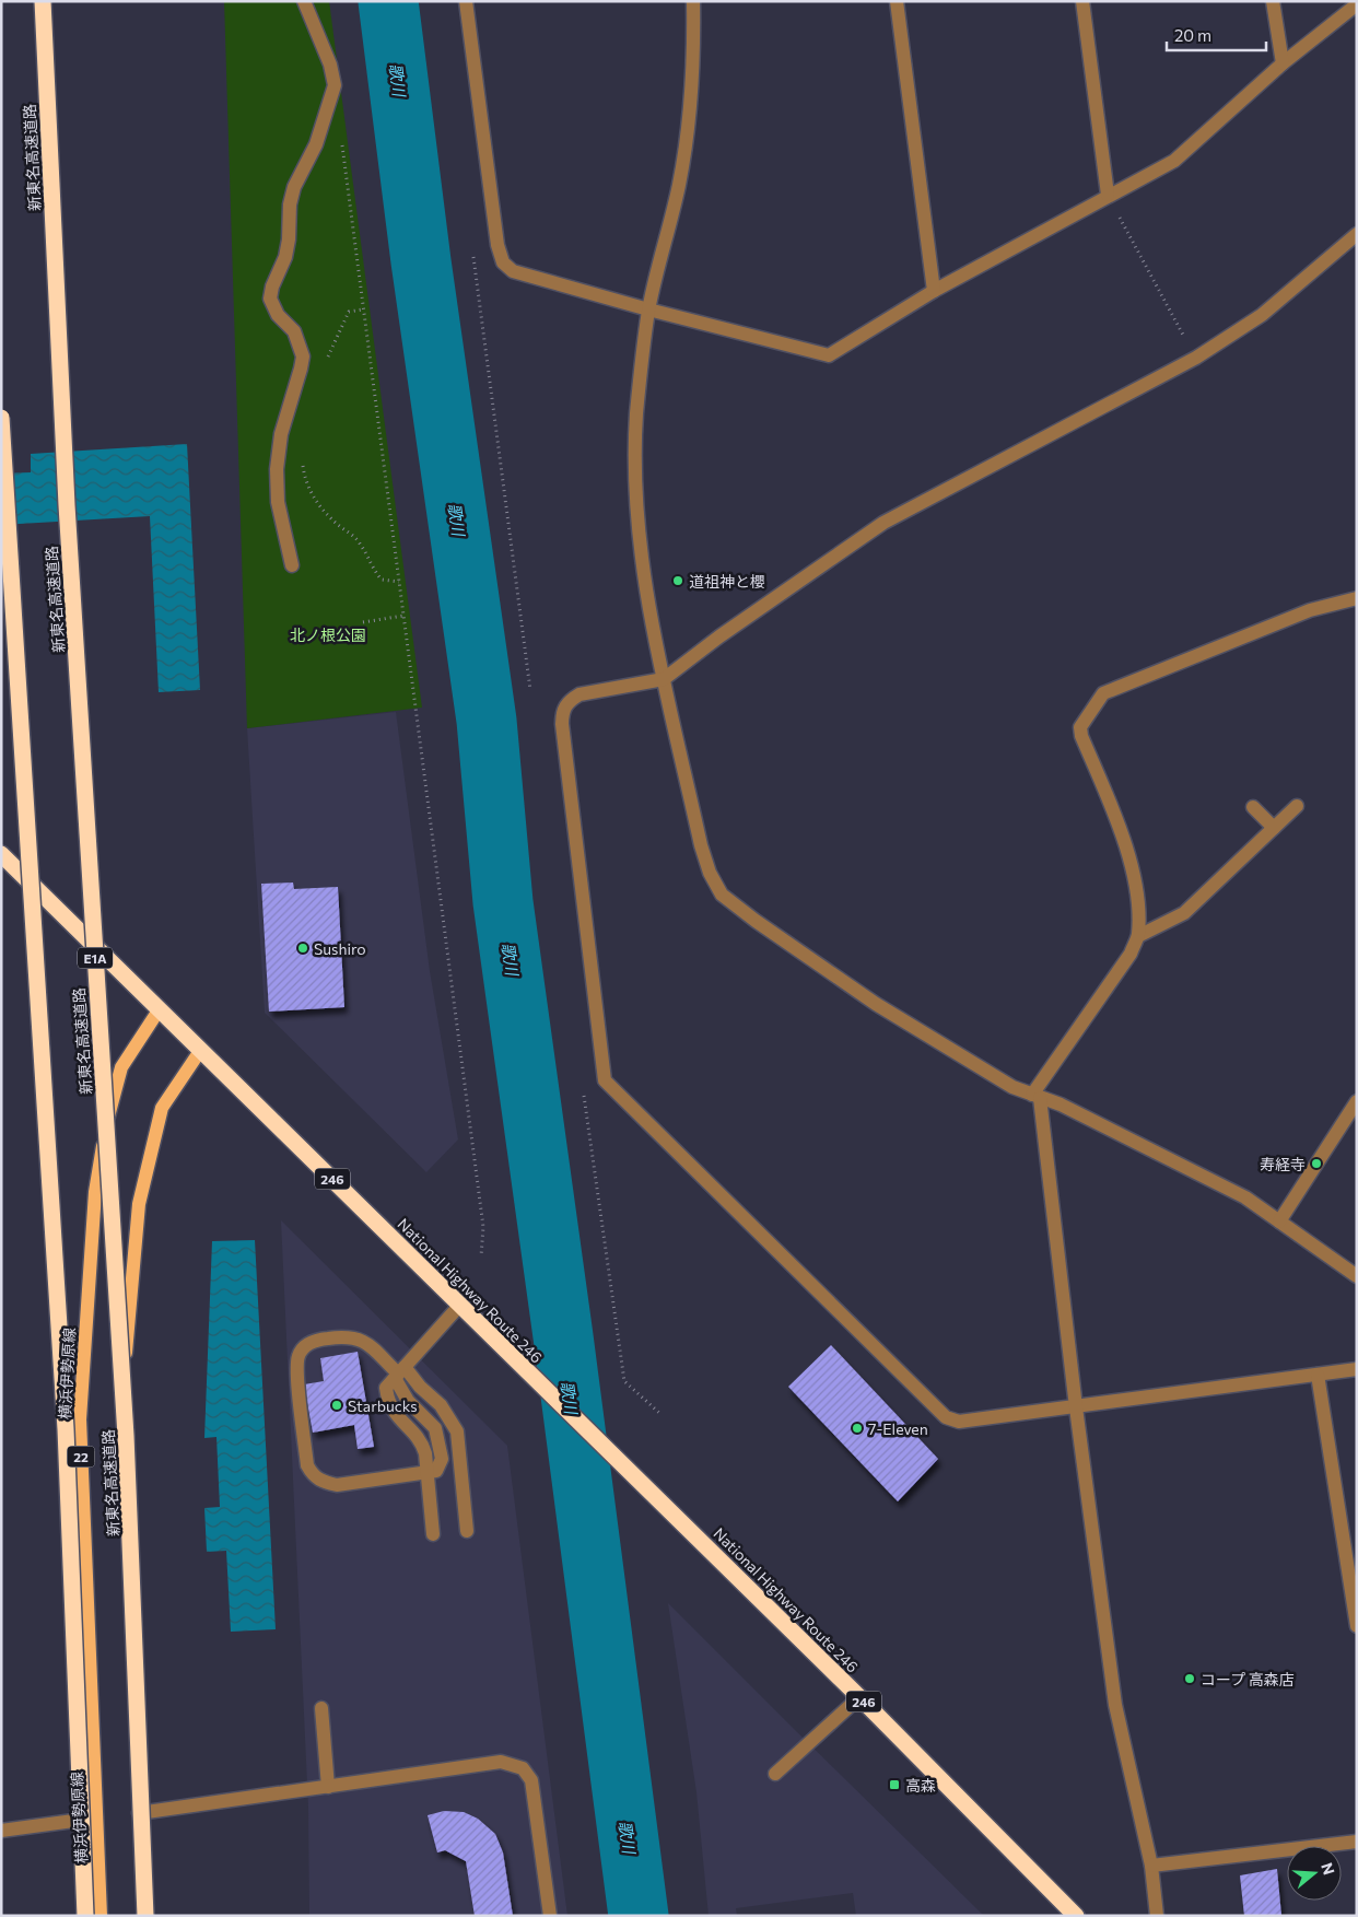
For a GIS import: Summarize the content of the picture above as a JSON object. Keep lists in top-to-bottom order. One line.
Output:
{"streets":{"highway":["新東名高速道路","E1A","246","National Highway Route 246"],"main road":["横浜伊勢原線","22"]},"crossings":[["National Highway Route 246","横浜伊勢原線"]],"water":["歌川"],"parks":["北ノ根公園"],"places":{"other":["道祖神と櫻","Sushiro","寿経寺","Starbucks","7-Eleven","コープ 高森店"],"transit":["高森"]},"scale_bar":"20 m","north":"right"}
